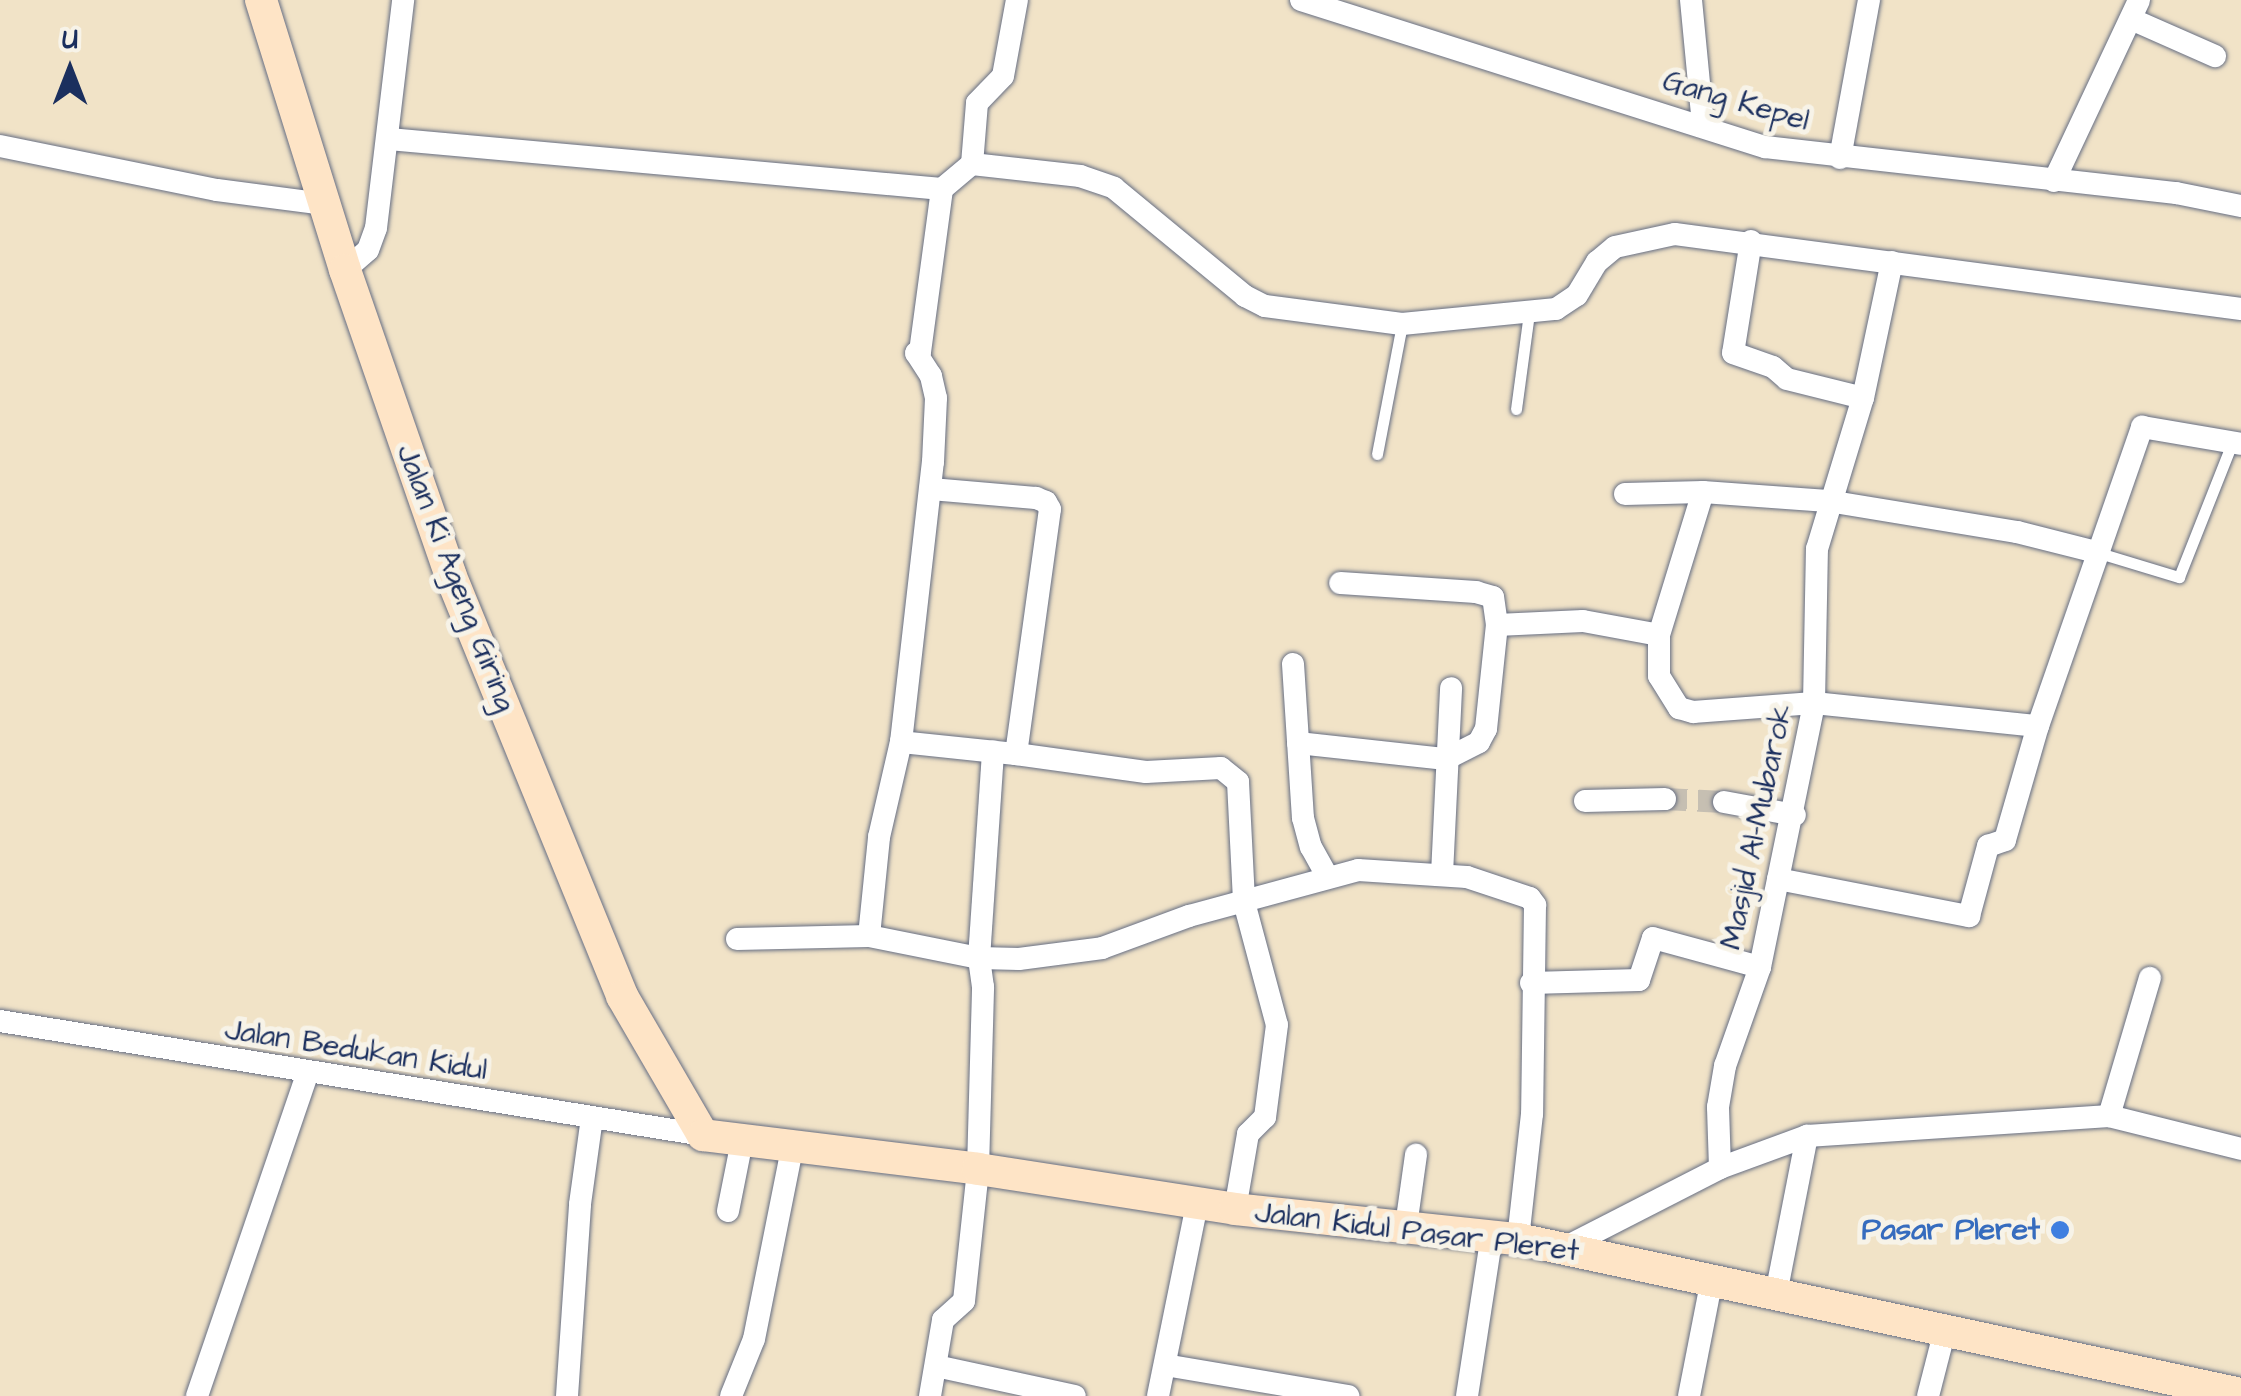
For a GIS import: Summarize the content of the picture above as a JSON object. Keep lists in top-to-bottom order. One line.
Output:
{"streets":{"street":["Gang Kepel","Jalan Ki Ageng Giring","Masjid Al-Mubarok","Jalan Bedukan Kidul","Jalan Kidul Pasar Pleret"]},"crossings":[["Jalan Ki Ageng Giring","Jalan Bedukan Kidul"],["Jalan Ki Ageng Giring","Jalan Kidul Pasar Pleret"],["Jalan Bedukan Kidul","Jalan Kidul Pasar Pleret"]],"places":["Pasar Pleret"],"north":"top"}
